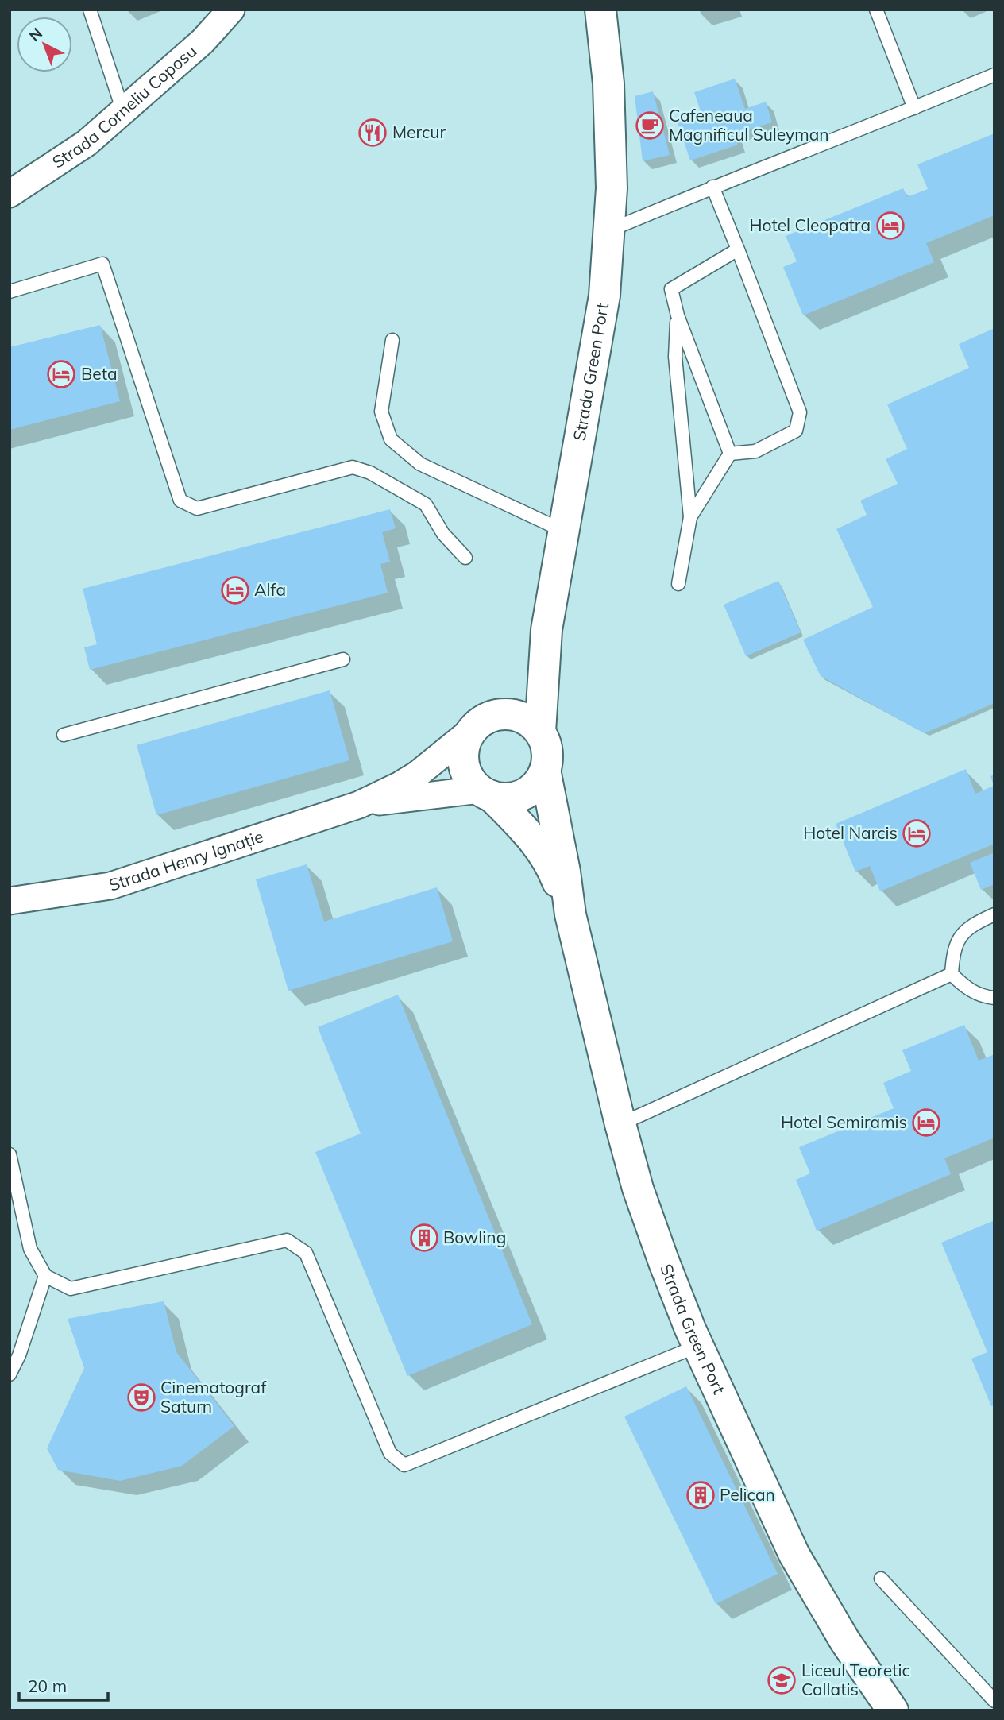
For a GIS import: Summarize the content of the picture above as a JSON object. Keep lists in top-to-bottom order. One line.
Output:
{"streets":{"street":["Strada Corneliu Coposu","Strada Green Port","Strada Henry Ignație"]},"crossings":[["Strada Green Port","Strada Henry Ignație"]],"places":{"cafe":["Cafeneaua Magnificul Suleyman"],"restaurant":["Mercur"],"hotel":["Hotel Cleopatra","Beta","Alfa","Hotel Narcis","Hotel Semiramis"],"building":["Bowling","Pelican"],"theatre":["Cinematograf Saturn"],"school or university":["Liceul Teoretic Callatis"]},"scale_bar":"20 m","north":"top left"}
